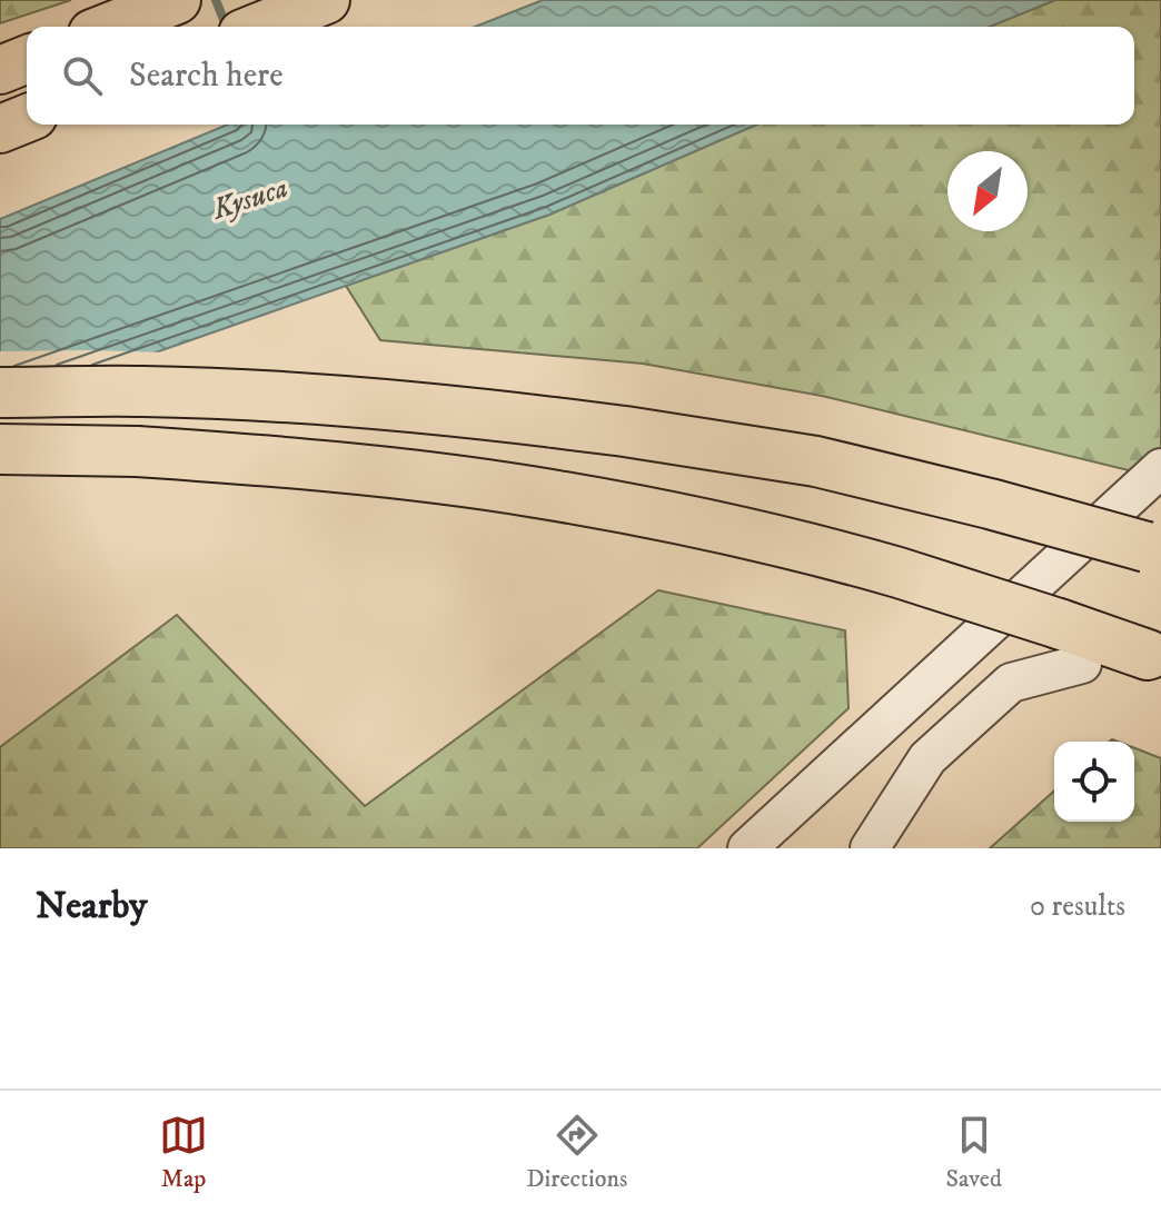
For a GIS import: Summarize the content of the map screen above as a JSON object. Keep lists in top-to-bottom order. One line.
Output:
{"water":["Kysuca"],"north":"bottom left","page":{"search":"Search here","heading":["Nearby","0 results"],"nav":["Map","Directions","Saved"]}}
